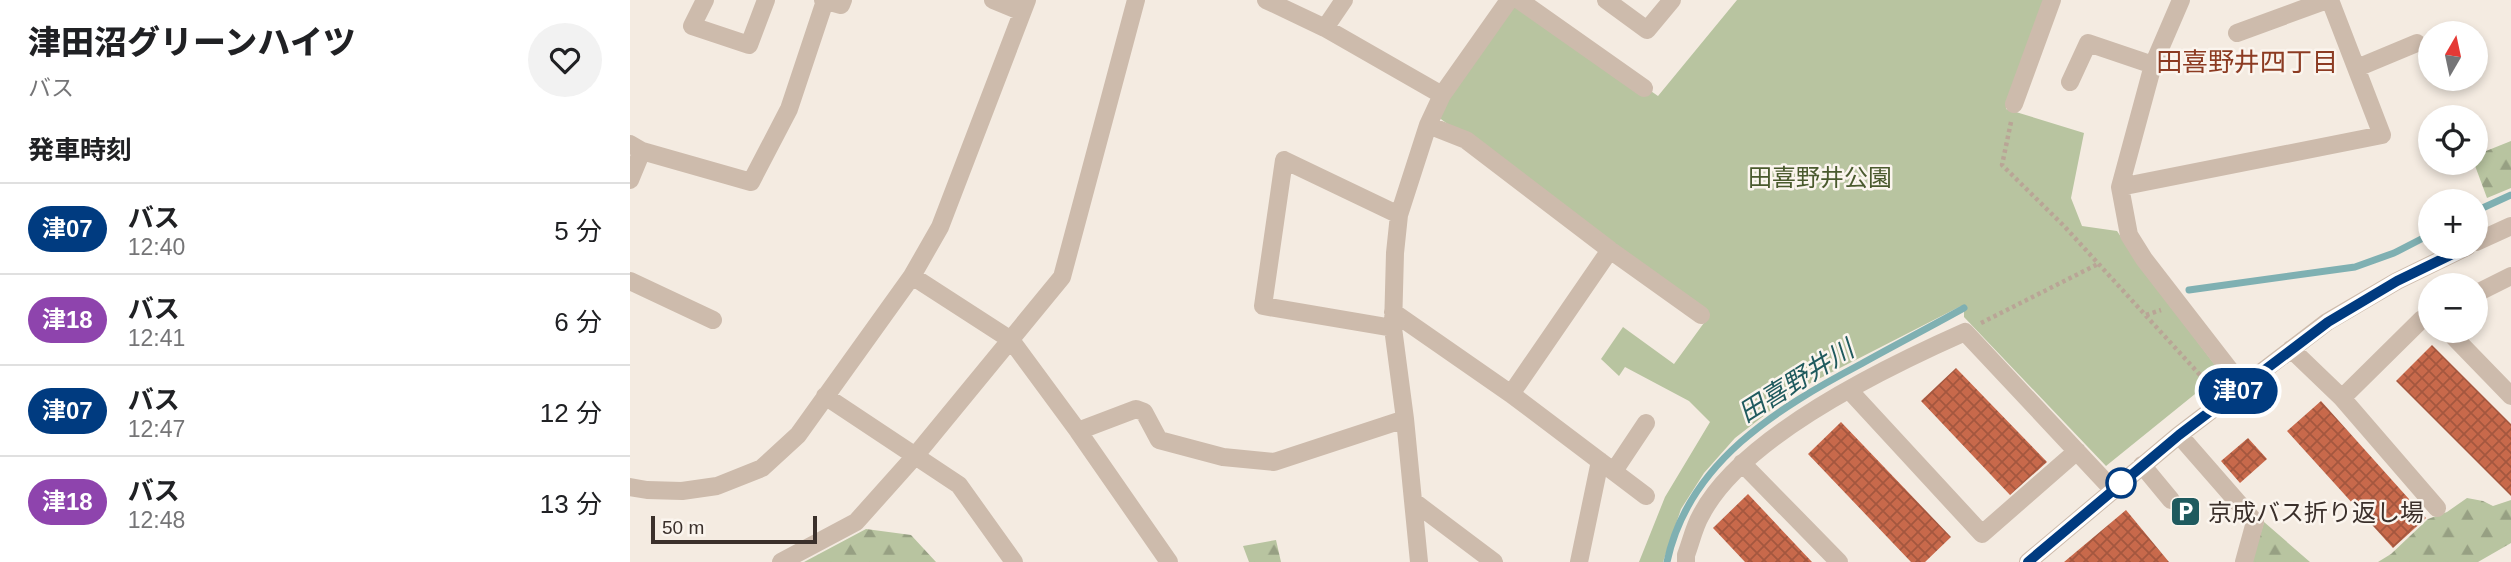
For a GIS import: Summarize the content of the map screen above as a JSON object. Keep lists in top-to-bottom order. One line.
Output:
{"districts":["田喜野井四丁目"],"water":["田喜野井川"],"parks":["田喜野井公園"],"places":{"parking":["京成バス折り返し場"]},"lines":["bus line 津07"],"scale_bar":"50 m","north":"top","page":{"heading":[["津田沼グリーンハイツ","バス"],"発車時刻"],"on_map":"津07","map_buttons":["+","−"],"list":[{"mark":"津07","name":"バス","note":"12:40","value":"5 分"},{"mark":"津18","name":"バス","note":"12:41","value":"6 分"},{"mark":"津07","name":"バス","note":"12:47","value":"12 分"},{"mark":"津18","name":"バス","note":"12:48","value":"13 分"}],"scale":"50 m"}}
